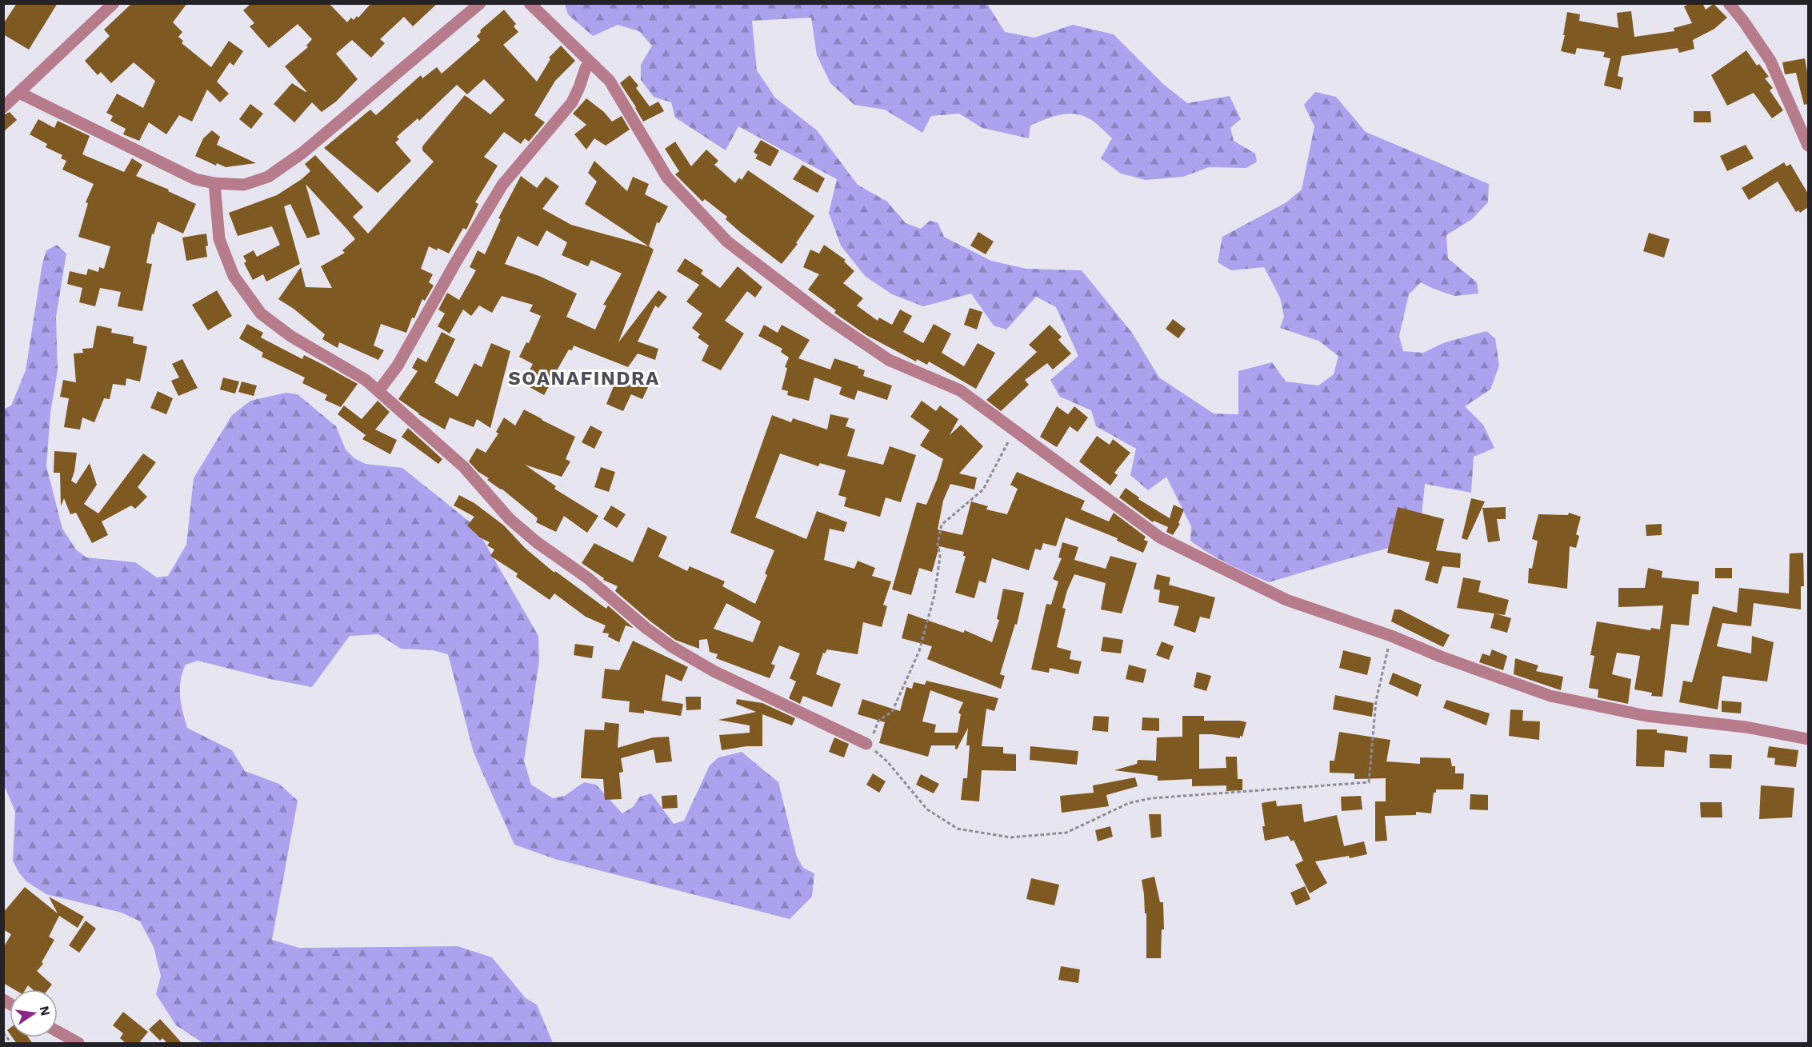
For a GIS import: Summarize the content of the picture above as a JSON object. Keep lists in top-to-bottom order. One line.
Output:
{"districts":["SOANAFINDRA"],"north":"right"}
